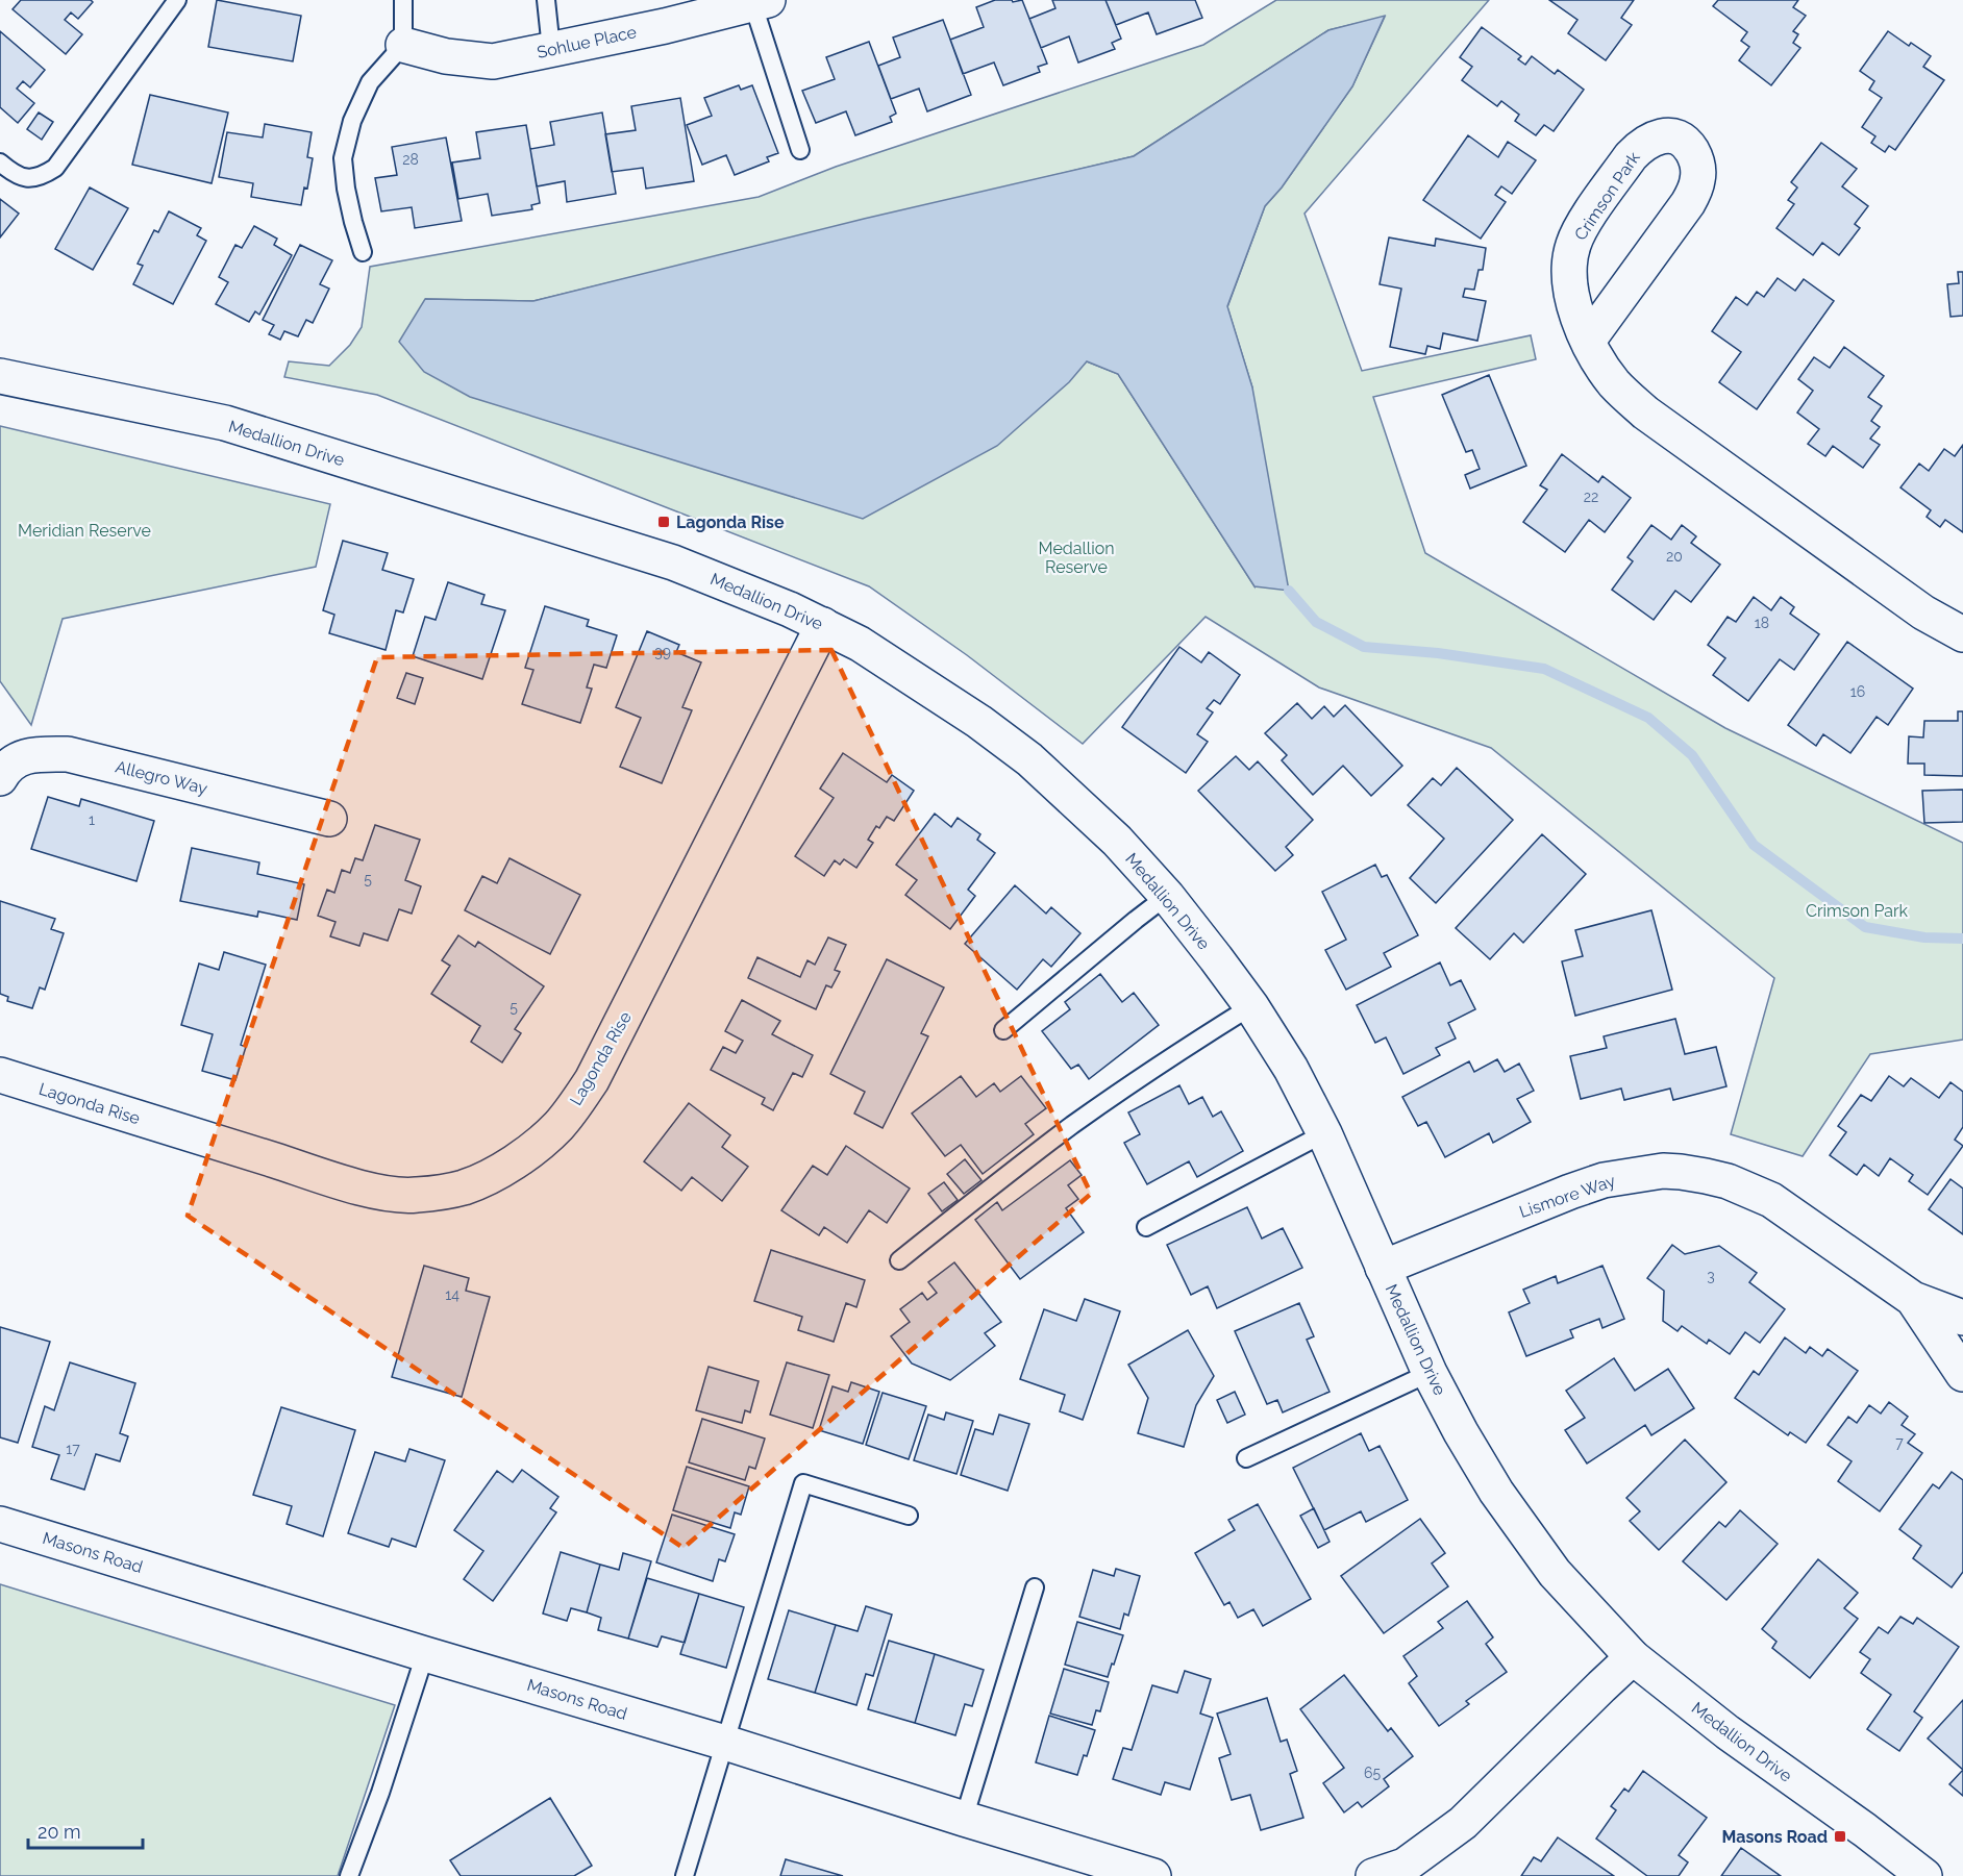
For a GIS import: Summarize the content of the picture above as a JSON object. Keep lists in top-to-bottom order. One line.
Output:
{"streets":{"street":["Sohlue Place","Crimson Park","Medallion Drive","Allegro Way","Lagonda Rise","Lismore Way","Masons Road"]},"crossings":[["Medallion Drive","Lagonda Rise"],["Medallion Drive","Lismore Way"]],"parks":["Meridian Reserve","Medallion Reserve","Crimson Park"],"places":{"transit":["Lagonda Rise","Masons Road"]},"house_numbers":["28","22","20","18","39","16","1","5","5","3","14","7","17","65"],"scale_bar":"20 m"}
